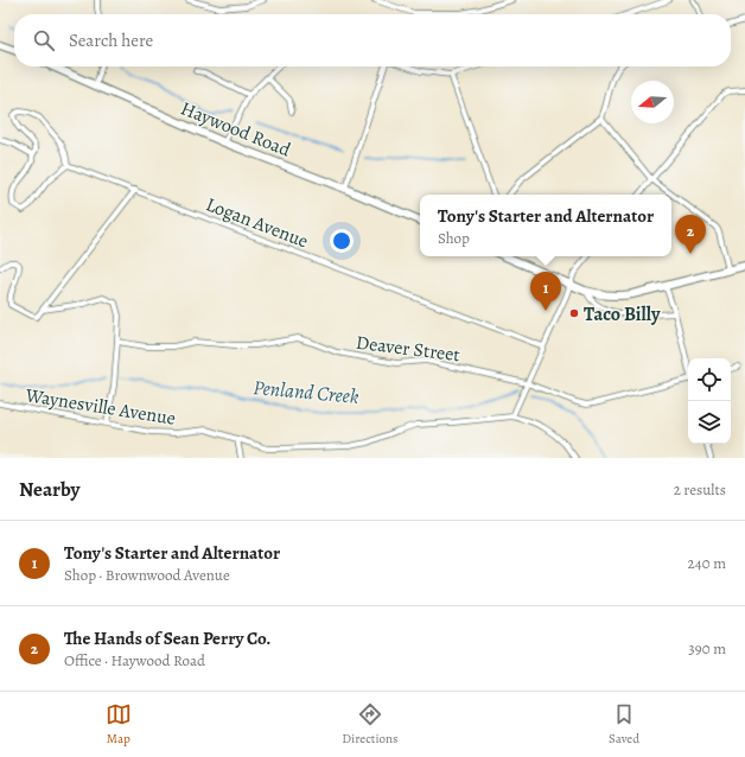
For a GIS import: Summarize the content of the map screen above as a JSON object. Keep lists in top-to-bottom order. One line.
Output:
{"streets":{"main road":["Haywood Road"],"street":["Logan Avenue","Deaver Street","Waynesville Avenue"]},"water":["Penland Creek"],"places":["Taco Billy"],"north":"left","page":{"search":"Search here","popup":["Tony's Starter and Alternator","Shop"],"pins":["2","1"],"heading":["Nearby","2 results"],"list":[{"mark":"1","name":"Tony's Starter and Alternator","note":"Shop · Brownwood Avenue","value":"240 m"},{"mark":"2","name":"The Hands of Sean Perry Co.","note":"Office · Haywood Road","value":"390 m"}],"nav":["Map","Directions","Saved"]}}
